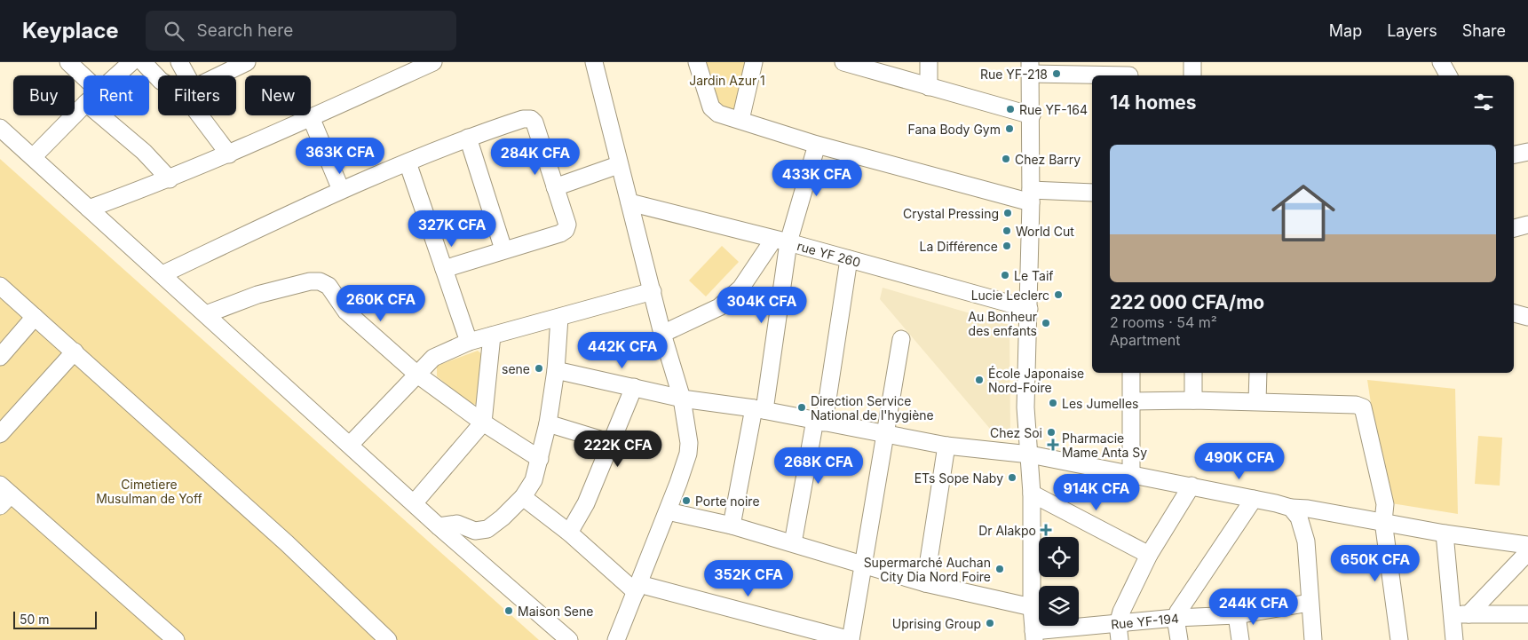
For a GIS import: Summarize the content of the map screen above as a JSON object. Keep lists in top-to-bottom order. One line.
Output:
{"streets":{"street":["rue YF 260","Rue YF-194"]},"parks":["Jardin Azur 1","Cimetiere Musulman de Yoff"],"places":{"other":["Rue YF-218","Rue YF-164","Fana Body Gym","Chez Barry","Crystal Pressing","World Cut","La Différence","Le Taif","Lucie Leclerc","Au Bonheur des enfants","sene","École Japonaise Nord-Foire","Les Jumelles","Direction Service National de l'hygiène","Chez Soi","ETs Sope Naby","Porte noire","Supermarché Auchan City Dia Nord Foire","Maison Sene","Uprising Group"],"health":["Pharmacie Mame Anta Sy","Dr Alakpo"]},"scale_bar":"50 m","page":{"header":"Keyplace","search":"Search here","nav":["Map","Layers","Share"],"chip":["Buy","Rent","Filters","New"],"heading":"14 homes","list":[{"name":"222 000 CFA/mo","note":"2 rooms · 54 m² · Apartment"}],"price":["363K CFA","284K CFA","433K CFA","327K CFA","260K CFA","304K CFA","442K CFA","222K CFA","490K CFA","268K CFA","914K CFA","650K CFA","352K CFA","244K CFA"],"scale":"50 m"}}
